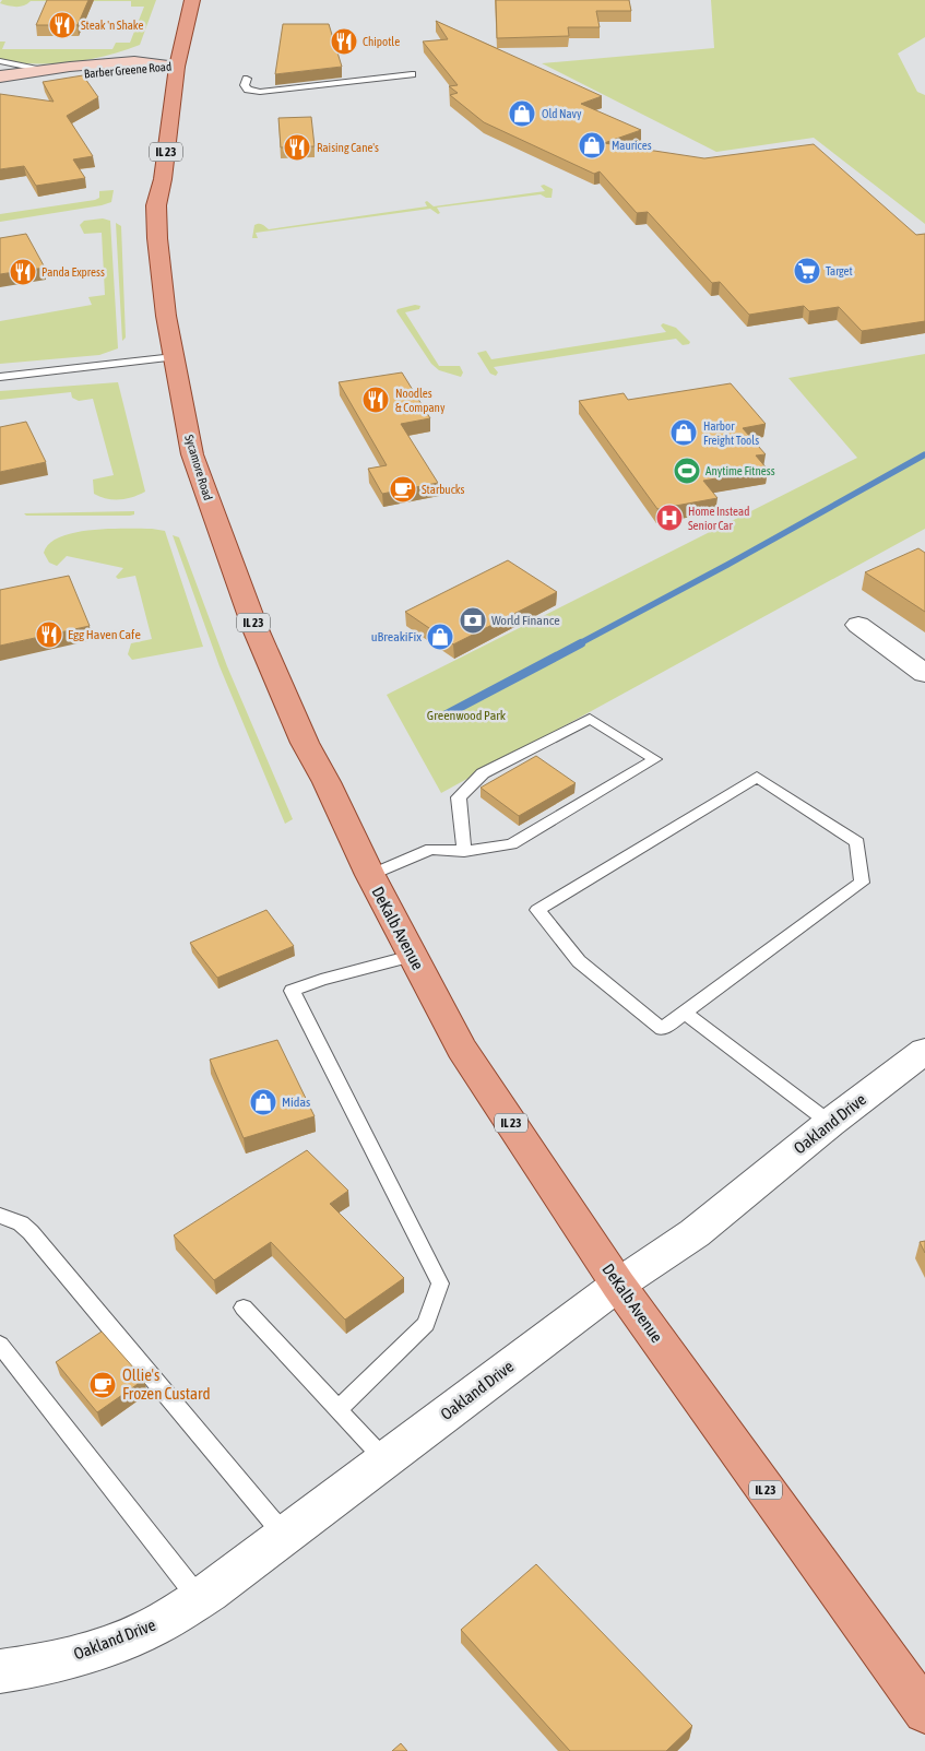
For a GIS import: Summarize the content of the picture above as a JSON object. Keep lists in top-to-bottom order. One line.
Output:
{"streets":{"main road":["Barber Greene Road","IL 23","Sycamore Road","DeKalb Avenue"],"street":["Oakland Drive"]},"crossings":[["Barber Greene Road","Sycamore Road"],["Sycamore Road","DeKalb Avenue"],["DeKalb Avenue","Oakland Drive"]],"parks":["Greenwood Park"],"places":{"restaurant":["Steak 'n Shake","Chipotle","Raising Cane's","Panda Express","Noodles & Company","Egg Haven Cafe"],"shop":["Old Navy","Maurices","Harbor Freight Tools","uBreakiFix","Midas"],"supermarket":["Target"],"sports":["Anytime Fitness"],"cafe":["Starbucks","Ollie's Frozen Custard"],"hospital":["Home Instead Senior Car"],"bank":["World Finance"]}}
